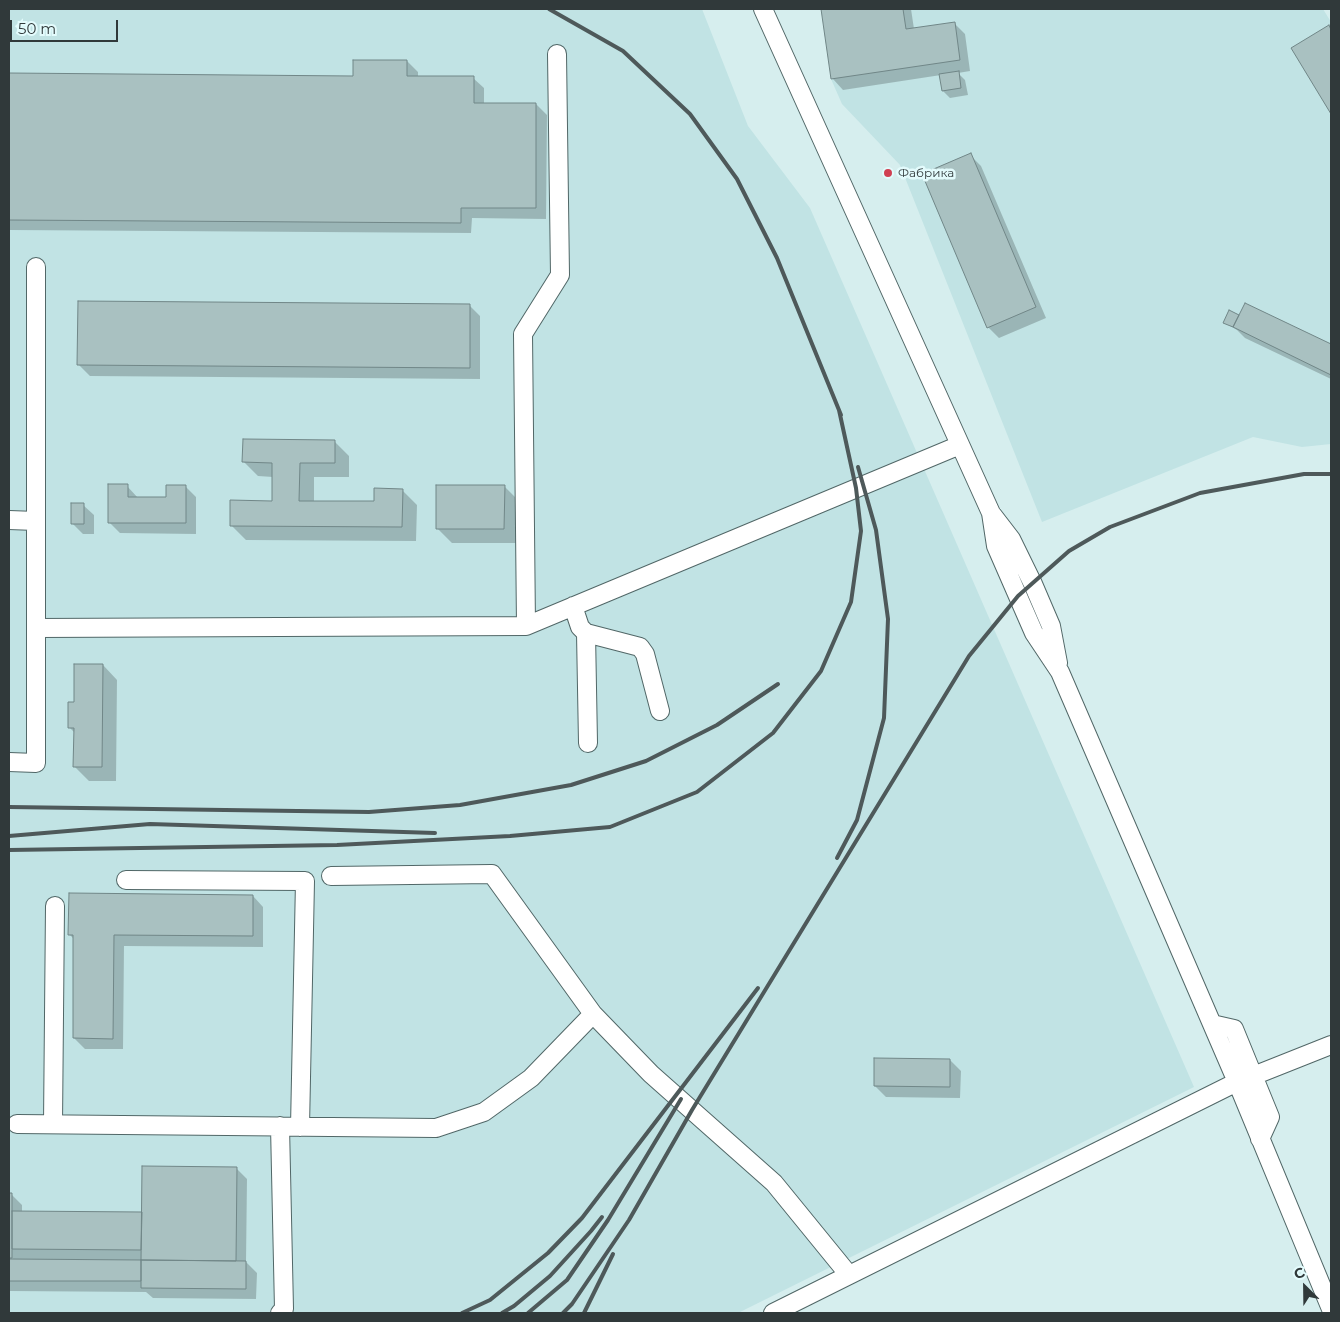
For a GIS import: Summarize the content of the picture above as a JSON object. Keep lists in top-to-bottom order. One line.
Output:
{"places":["Фабрика"],"scale_bar":"50 m","north":"top left"}
